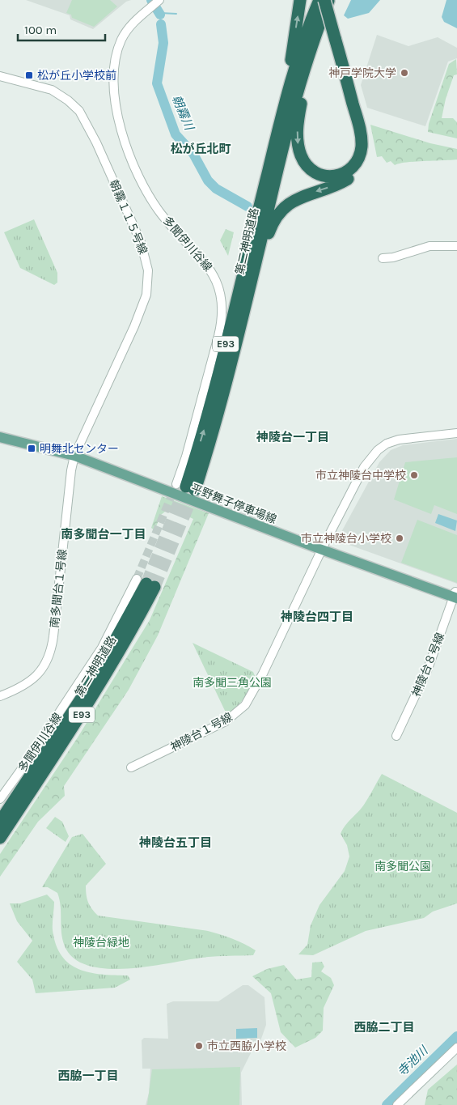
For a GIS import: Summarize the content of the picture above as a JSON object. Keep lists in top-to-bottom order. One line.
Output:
{"streets":{"highway":["第二神明道路","E93"],"main road":["平野舞子停車場線"],"street":["朝霧１１５号線","多聞伊川谷線","南多聞台１号線","神陵台８号線","神陵台１号線"]},"crossings":[["朝霧１１５号線","平野舞子停車場線"],["朝霧１１５号線","南多聞台１号線"],["第二神明道路","多聞伊川谷線"],["平野舞子停車場線","南多聞台１号線"],["平野舞子停車場線","神陵台８号線"],["平野舞子停車場線","神陵台１号線"]],"districts":["松が丘北町","神陵台一丁目","南多聞台一丁目","神陵台四丁目","神陵台五丁目","西脇二丁目","西脇一丁目"],"water":["朝霧川","寺池川"],"parks":["南多聞三角公園","南多聞公園","神陵台緑地"],"places":{"other":["神戸学院大学","市立神陵台中学校","市立神陵台小学校","市立西脇小学校"],"transit":["松が丘小学校前","明舞北センター"]},"scale_bar":"100 m"}
